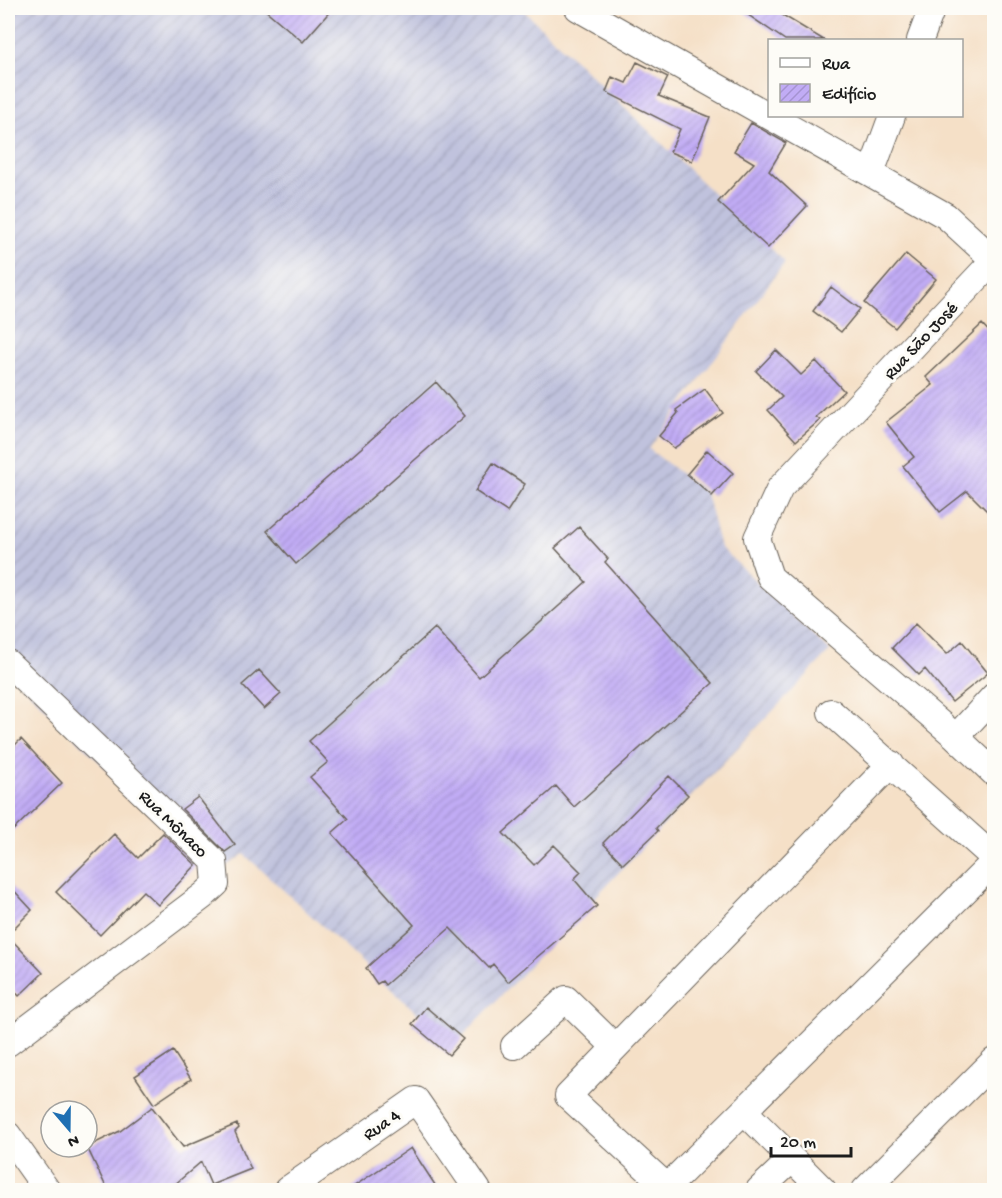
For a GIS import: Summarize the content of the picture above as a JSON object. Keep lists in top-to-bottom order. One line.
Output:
{"streets":{"street":["Rua São José","Rua Mônaco","Rua 4"]},"legend":["Rua","Edifício"],"scale_bar":"20 m","north":"bottom"}
